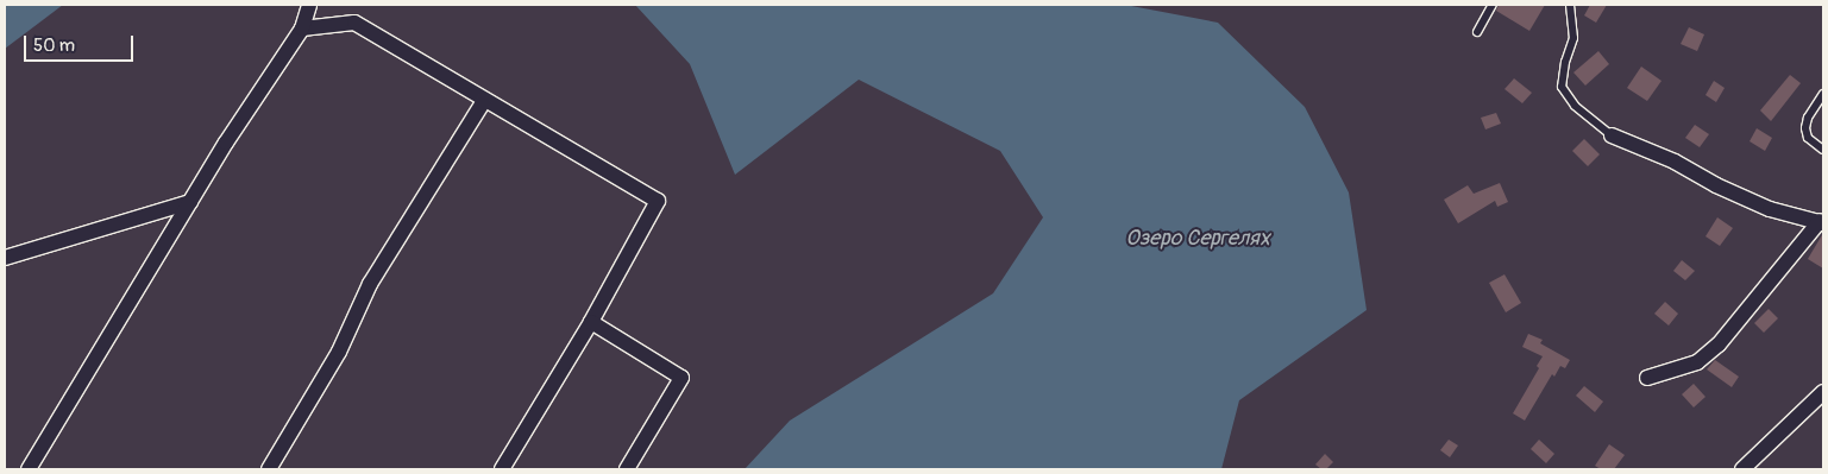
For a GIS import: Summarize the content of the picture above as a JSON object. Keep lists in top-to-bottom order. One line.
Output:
{"water":["Озеро Сергелях"],"scale_bar":"50 m"}
